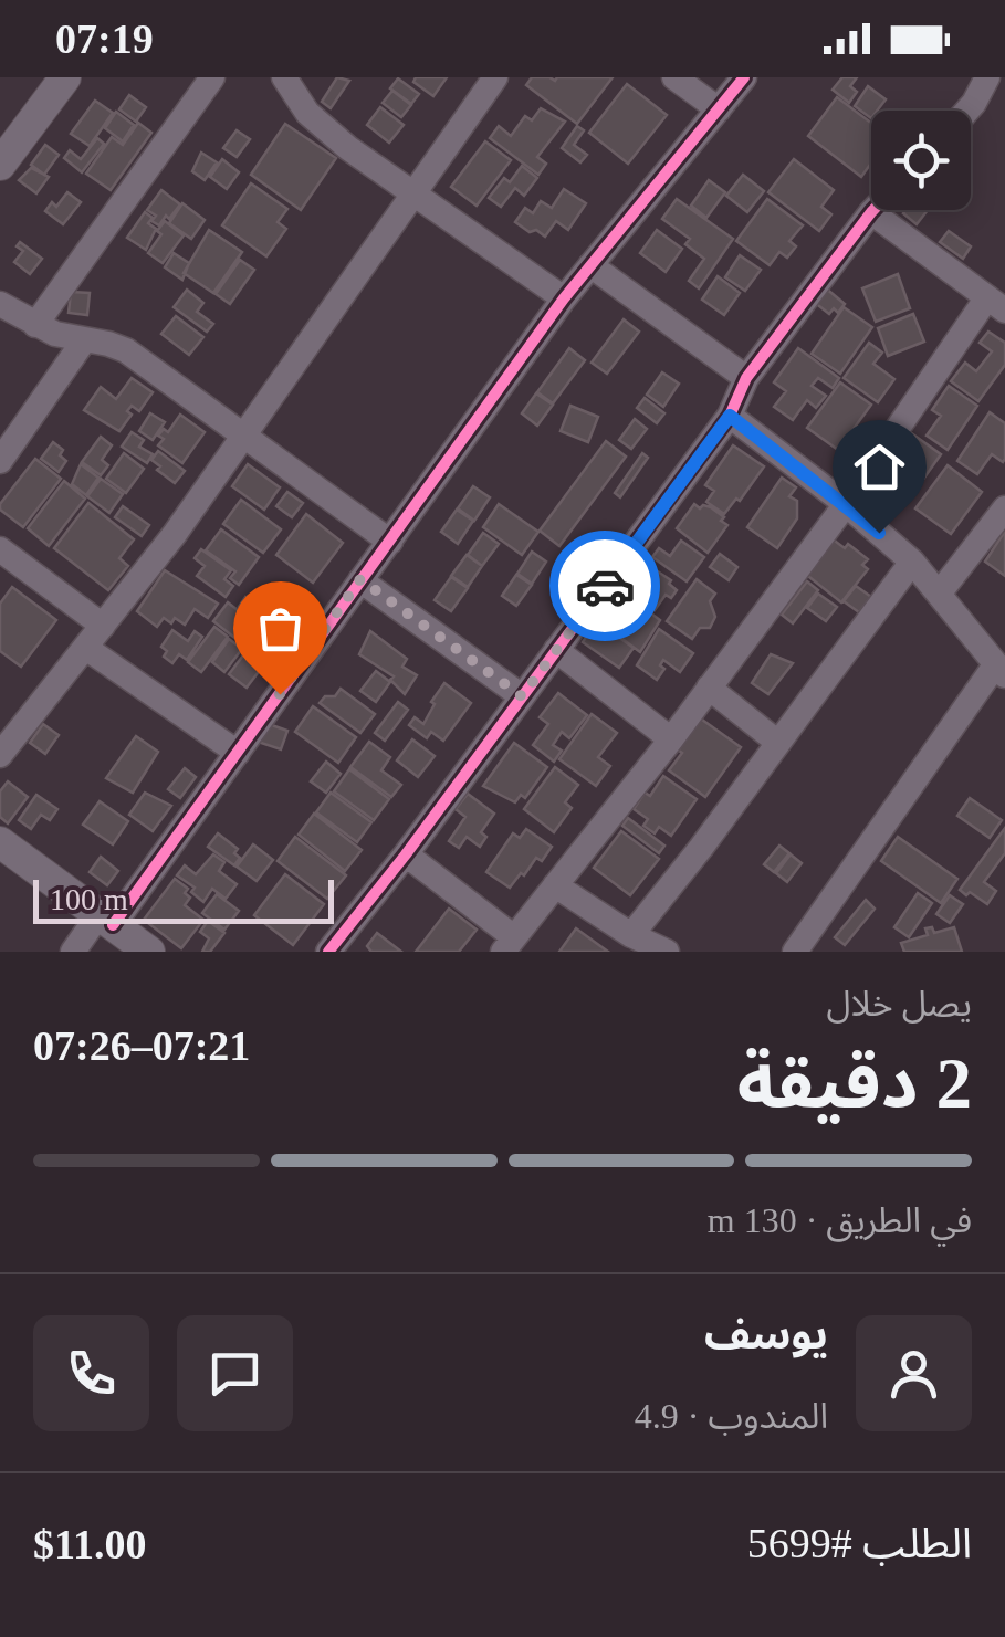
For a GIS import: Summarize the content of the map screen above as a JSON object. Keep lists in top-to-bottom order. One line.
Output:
{"scale_bar":"100 m","page":{"status":"07:19","scale":"100 m","heading":["2 دقيقة","يصل خلال","07:21–07:26"],"panel":["يوسف","المندوب · 4.9","الطلب #5699","$11.00"],"bar":"في الطريق · 130 m"}}
